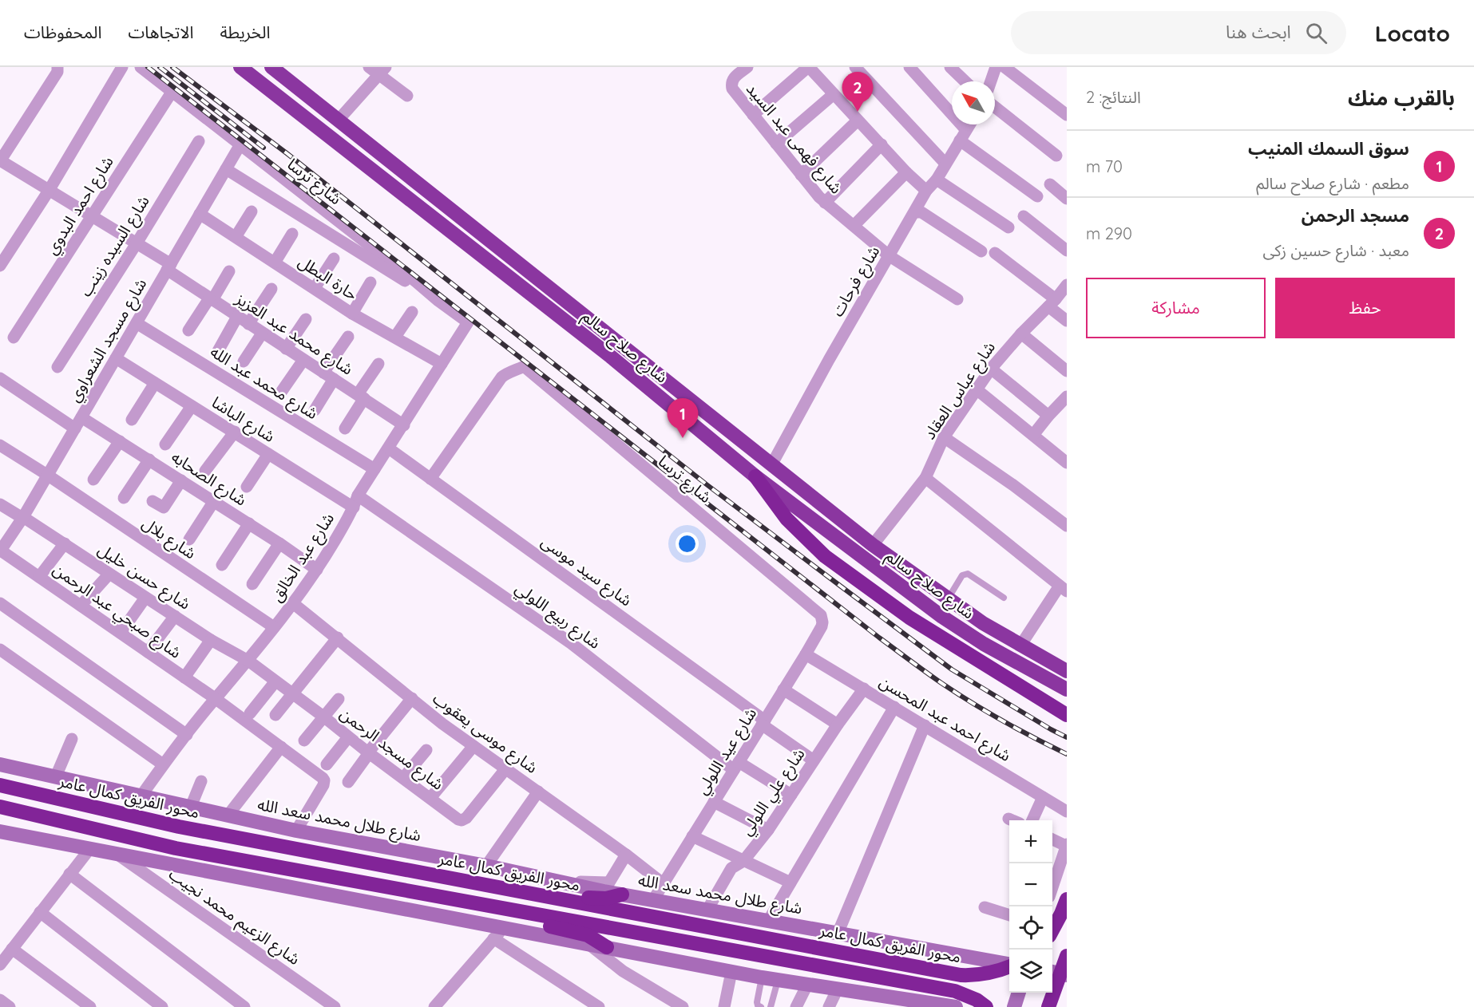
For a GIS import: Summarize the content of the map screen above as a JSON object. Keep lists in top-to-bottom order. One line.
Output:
{"streets":{"highway":["شارع صلاح سالم","محور الفريق كمال عامر"],"main road":["شارع طلال محمد سعد الله"],"street":["شارع فهمى عبد السيد","شارع ترسا","شارع احمد البدوي","شارع السيده زينب","حارة البطل","شارع فرحات","شارع محمد عبد العزيز","شارع مسجد الشعراوي","شارع محمد عبد الله","شارع عباس العقاد","شارع الباشا","شارع الصحابه","شارع بلال","شارع عبد الخالق","شارع سيد موسى","شارع حسن خليل","شارع صبحي عبد الرحمن","شارع ربيع اللولي","شارع احمد عبد المحسن","شارع موسى يعقوب","شارع مسجد الرحمن","شارع عيد اللولي","شارع علي اللولي","شارع الزعيم محمد نجيب"]},"crossings":[["شارع فهمى عبد السيد","شارع فرحات"],["شارع ترسا","شارع احمد البدوي"],["شارع ترسا","شارع مسجد الشعراوي"],["شارع ترسا","شارع عبد الخالق"],["شارع ترسا","شارع سيد موسى"],["شارع ترسا","شارع عيد اللولي"],["شارع احمد البدوي","شارع محمد عبد العزيز"],["شارع السيده زينب","شارع محمد عبد العزيز"],["حارة البطل","شارع مسجد الشعراوي"],["حارة البطل","شارع عبد الخالق"],["شارع فرحات","شارع صلاح سالم"],["شارع محمد عبد العزيز","شارع مسجد الشعراوي"],["شارع محمد عبد العزيز","شارع عبد الخالق"],["شارع مسجد الشعراوي","شارع محمد عبد الله"],["شارع مسجد الشعراوي","شارع الباشا"],["شارع مسجد الشعراوي","شارع الصحابه"],["شارع مسجد الشعراوي","شارع بلال"],["شارع مسجد الشعراوي","شارع حسن خليل"],["شارع مسجد الشعراوي","شارع صبحي عبد الرحمن"],["شارع صلاح سالم","شارع عباس العقاد"],["شارع محمد عبد الله","شارع عبد الخالق"],["شارع الباشا","شارع عبد الخالق"],["شارع الباشا","شارع ربيع اللولي"],["شارع الصحابه","شارع عبد الخالق"],["شارع بلال","شارع عبد الخالق"],["شارع عبد الخالق","شارع سيد موسى"],["شارع عبد الخالق","شارع حسن خليل"],["شارع عبد الخالق","شارع صبحي عبد الرحمن"],["شارع عبد الخالق","شارع ربيع اللولي"],["شارع عبد الخالق","شارع موسى يعقوب"],["شارع عبد الخالق","شارع مسجد الرحمن"],["شارع عبد الخالق","شارع طلال محمد سعد الله"],["شارع سيد موسى","شارع عيد اللولي"],["شارع سيد موسى","شارع علي اللولي"],["شارع حسن خليل","شارع مسجد الرحمن"],["شارع صبحي عبد الرحمن","شارع طلال محمد سعد الله"],["شارع ربيع اللولي","شارع عيد اللولي"],["شارع ربيع اللولي","شارع علي اللولي"],["شارع احمد عبد المحسن","شارع عيد اللولي"],["شارع احمد عبد المحسن","شارع علي اللولي"],["شارع موسى يعقوب","شارع مسجد الرحمن"],["شارع موسى يعقوب","شارع عيد اللولي"],["شارع عيد اللولي","شارع طلال محمد سعد الله"],["شارع علي اللولي","شارع طلال محمد سعد الله"]],"north":"top left","page":{"header":"Locato","search":"ابحث هنا","nav":["الخريطة","الاتجاهات","المحفوظات"],"heading":["بالقرب منك","النتائج: 2"],"pins":["2","1"],"list":[{"mark":"1","name":"سوق السمك المنيب","note":"مطعم · شارع صلاح سالم","value":"70 m"},{"mark":"2","name":"مسجد الرحمن","note":"معبد · شارع حسين زكى","value":"290 m"}],"buttons":["حفظ","مشاركة"],"map_buttons":["+","−"]}}
